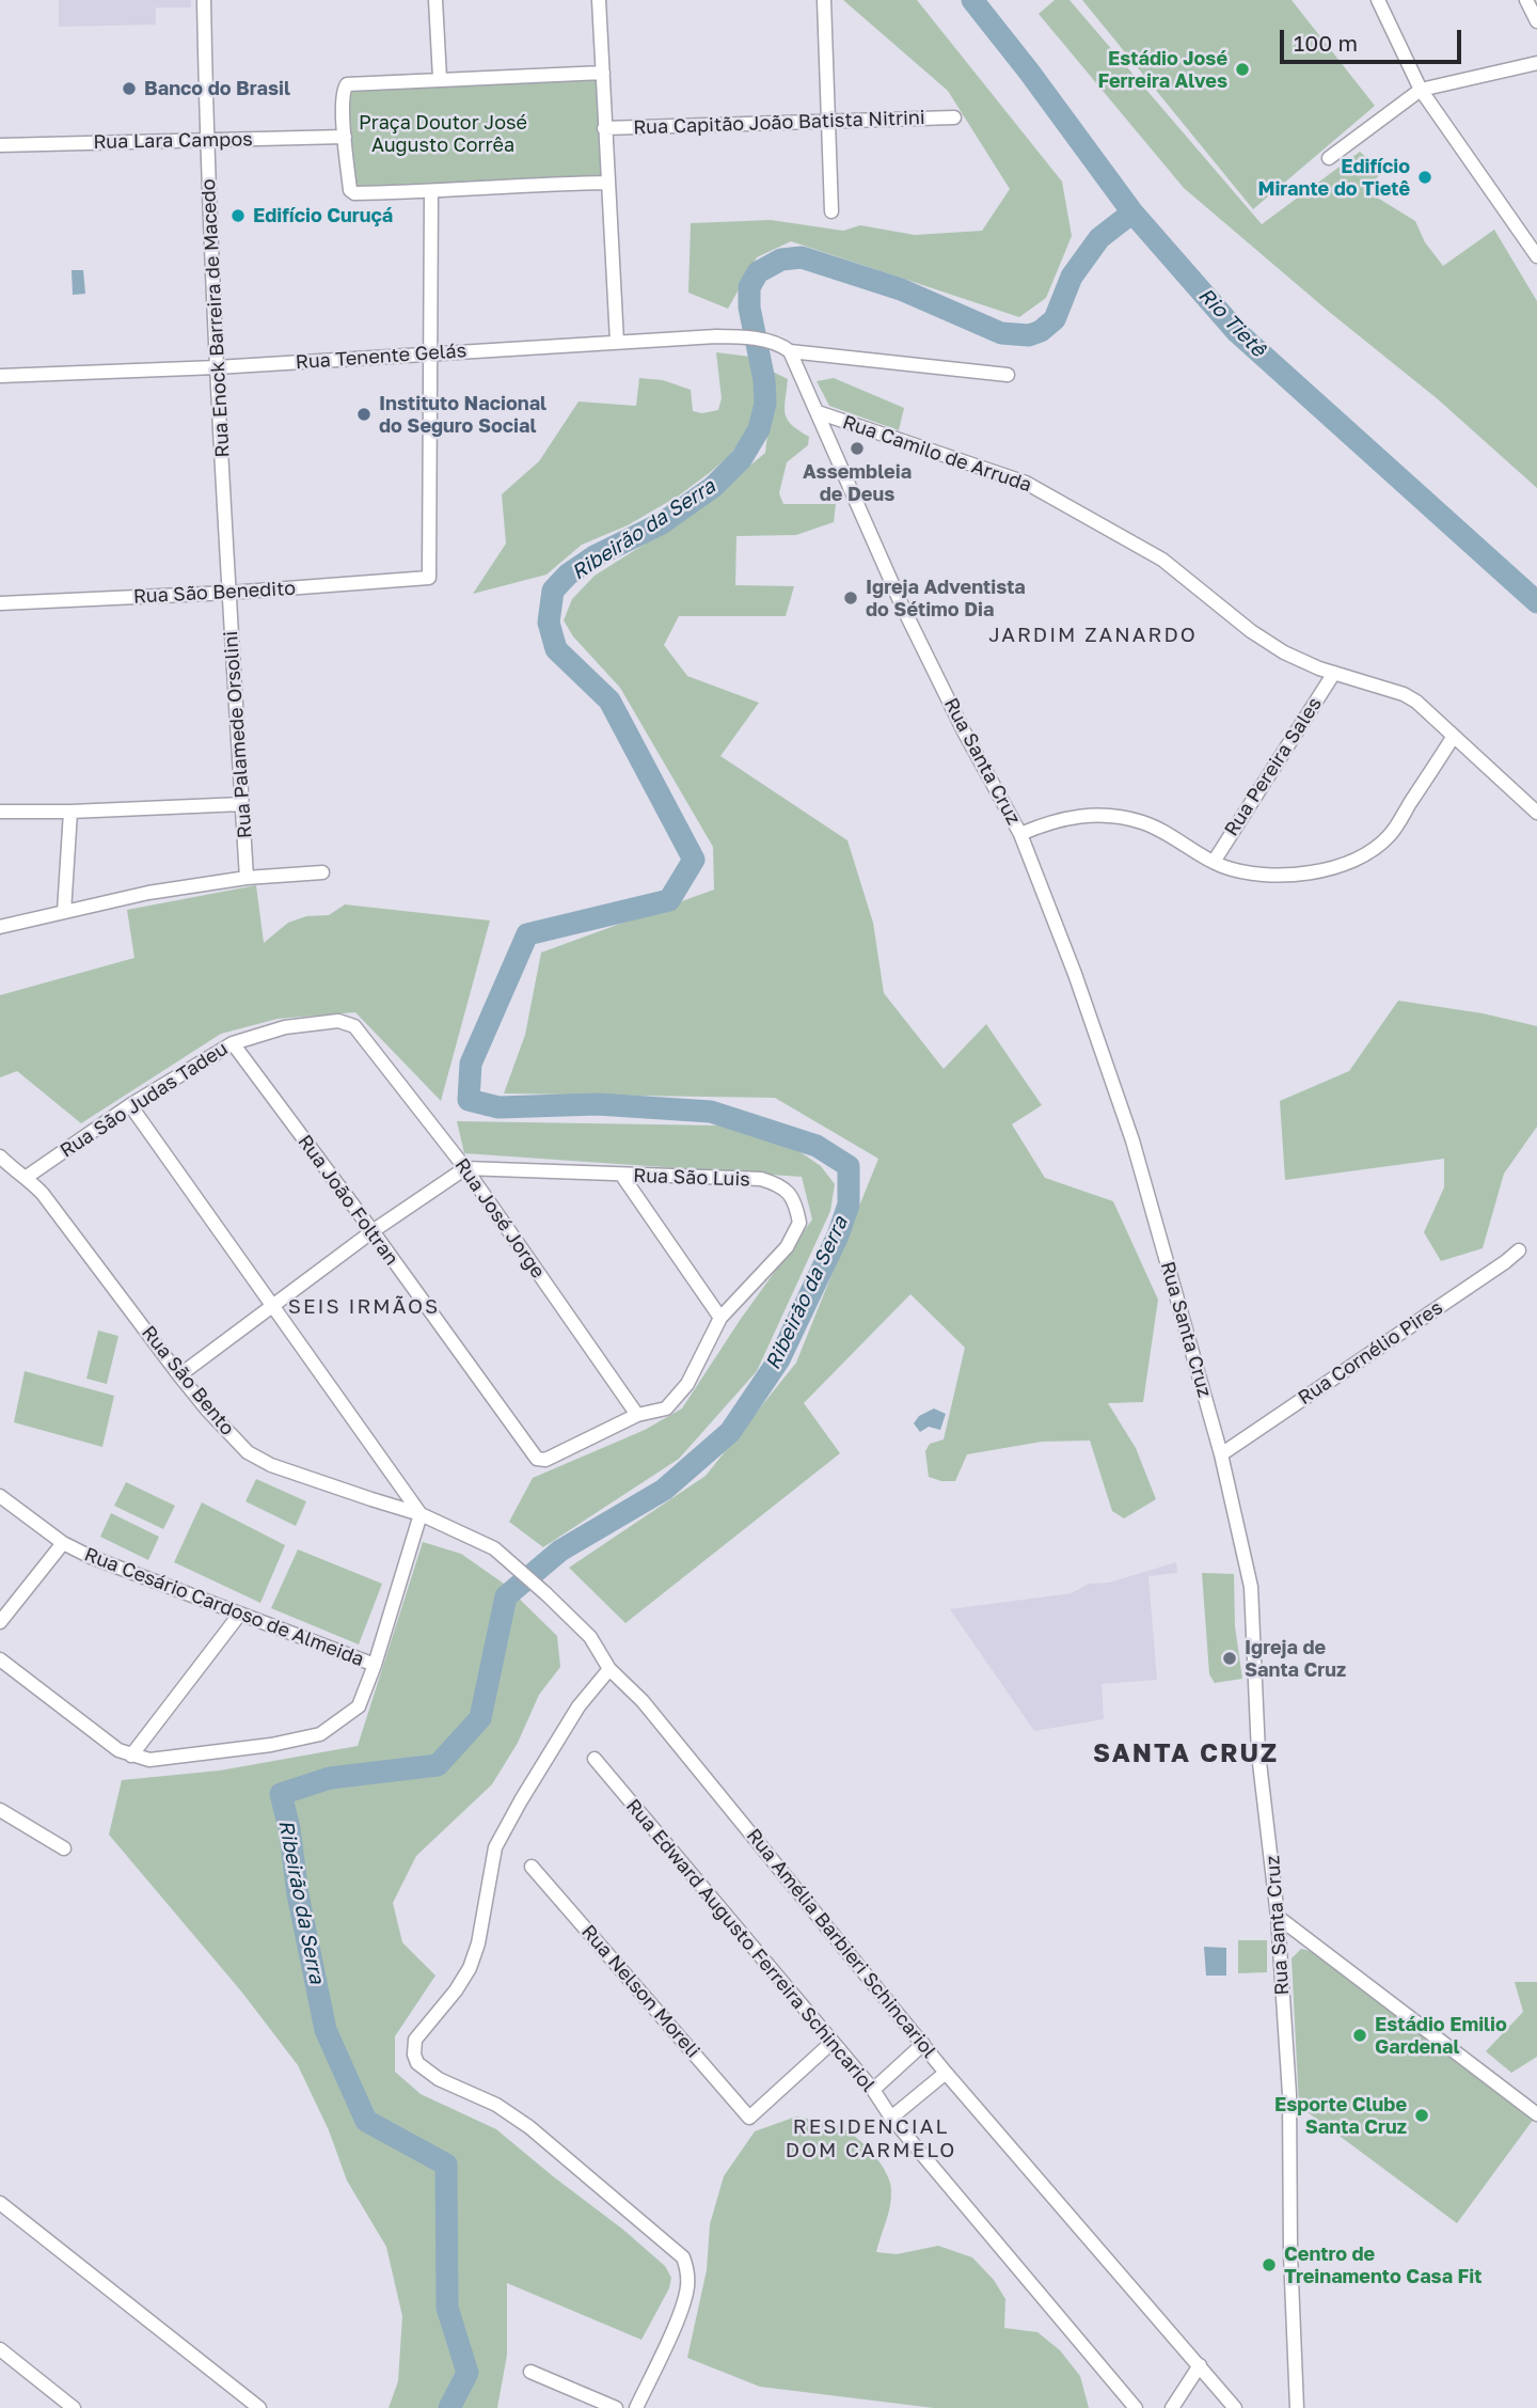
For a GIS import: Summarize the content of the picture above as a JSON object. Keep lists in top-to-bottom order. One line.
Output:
{"streets":{"street":["Rua Capitão João Batista Nitrini","Rua Lara Campos","Rua Enock Barreira de Macedo","Rua Tenente Gelás","Rua Camilo de Arruda","Rua São Benedito","Rua Palamede Orsolini","Rua Santa Cruz","Rua Pereira Sales","Rua São Judas Tadeu","Rua São Luis","Rua João Foltran","Rua José Jorge","Rua Cornélio Pires","Rua São Bento","Rua Cesário Cardoso de Almeida","Rua Amélia Barbieri Schincariol","Rua Edward Augusto Ferreira Schincariol","Rua Nelson Moreli"]},"crossings":[["Rua Lara Campos","Rua Enock Barreira de Macedo"],["Rua Enock Barreira de Macedo","Rua Tenente Gelás"],["Rua Enock Barreira de Macedo","Rua São Benedito"],["Rua Enock Barreira de Macedo","Rua Palamede Orsolini"],["Rua Tenente Gelás","Rua São Benedito"],["Rua Tenente Gelás","Rua Santa Cruz"],["Rua Camilo de Arruda","Rua Santa Cruz"],["Rua Camilo de Arruda","Rua Pereira Sales"],["Rua São Benedito","Rua Palamede Orsolini"],["Rua Santa Cruz","Rua Cornélio Pires"],["Rua São Judas Tadeu","Rua João Foltran"],["Rua São Judas Tadeu","Rua José Jorge"],["Rua São Judas Tadeu","Rua São Bento"],["Rua São Luis","Rua João Foltran"],["Rua São Luis","Rua José Jorge"],["Rua São Bento","Rua Amélia Barbieri Schincariol"],["Rua Edward Augusto Ferreira Schincariol","Rua Nelson Moreli"]],"districts":["JARDIM ZANARDO","SEIS IRMÃOS","SANTA CRUZ","RESIDENCIAL DOM CARMELO"],"water":["Rio Tietê","Ribeirão da Serra"],"parks":["Praça Doutor José Augusto Corrêa"],"places":["Estádio José Ferreira Alves","Banco do Brasil","Edifício Mirante do Tietê","Edifício Curuçá","Instituto Nacional do Seguro Social","Assembleia de Deus","Igreja Adventista do Sétimo Dia","Igreja de Santa Cruz","Estádio Emilio Gardenal","Esporte Clube Santa Cruz","Centro de Treinamento Casa Fit"],"scale_bar":"100 m"}
